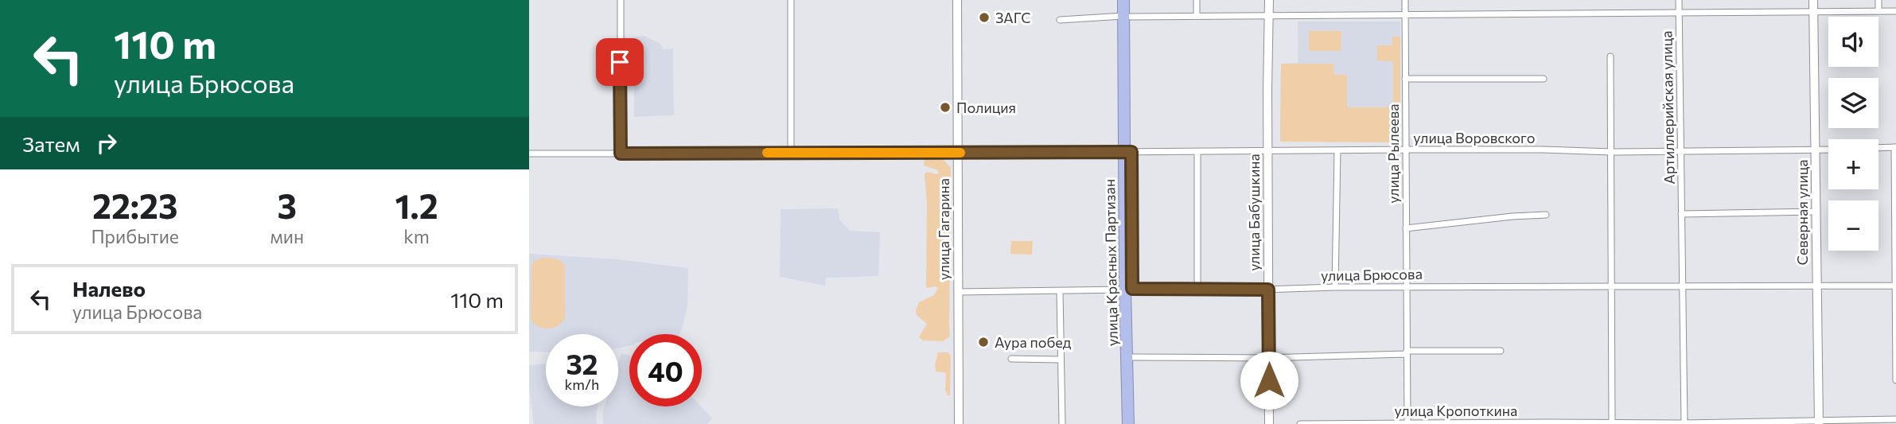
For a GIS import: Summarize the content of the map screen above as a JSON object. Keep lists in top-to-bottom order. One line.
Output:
{"streets":{"highway":["улица Красных Партизан"],"street":["Артиллерийская улица","улица Воровского","улица Рылеева","улица Бабушкина","Северная улица","улица Гагарина","улица Брюсова","улица Кропоткина"]},"crossings":[["Артиллерийская улица","улица Воровского"],["Артиллерийская улица","улица Брюсова"],["Артиллерийская улица","улица Кропоткина"],["улица Воровского","улица Рылеева"],["улица Воровского","улица Бабушкина"],["улица Воровского","Северная улица"],["улица Воровского","улица Гагарина"],["улица Воровского","улица Красных Партизан"],["улица Рылеева","улица Брюсова"],["улица Рылеева","улица Кропоткина"],["улица Бабушкина","улица Брюсова"],["Северная улица","улица Брюсова"],["Северная улица","улица Кропоткина"],["улица Гагарина","улица Брюсова"],["улица Красных Партизан","улица Брюсова"]],"places":["ЗАГС","Полиция","Аура побед"],"page":{"turn":["110 m","улица Брюсова"],"map_buttons":["+","−"],"then":"Затем","eta":["22:23","Прибытие","3","мин","1.2","km"],"list":[{"name":"Налево","note":"улица Брюсова","value":"110 m"}],"speed":"32 km/h","limit":"40"}}
